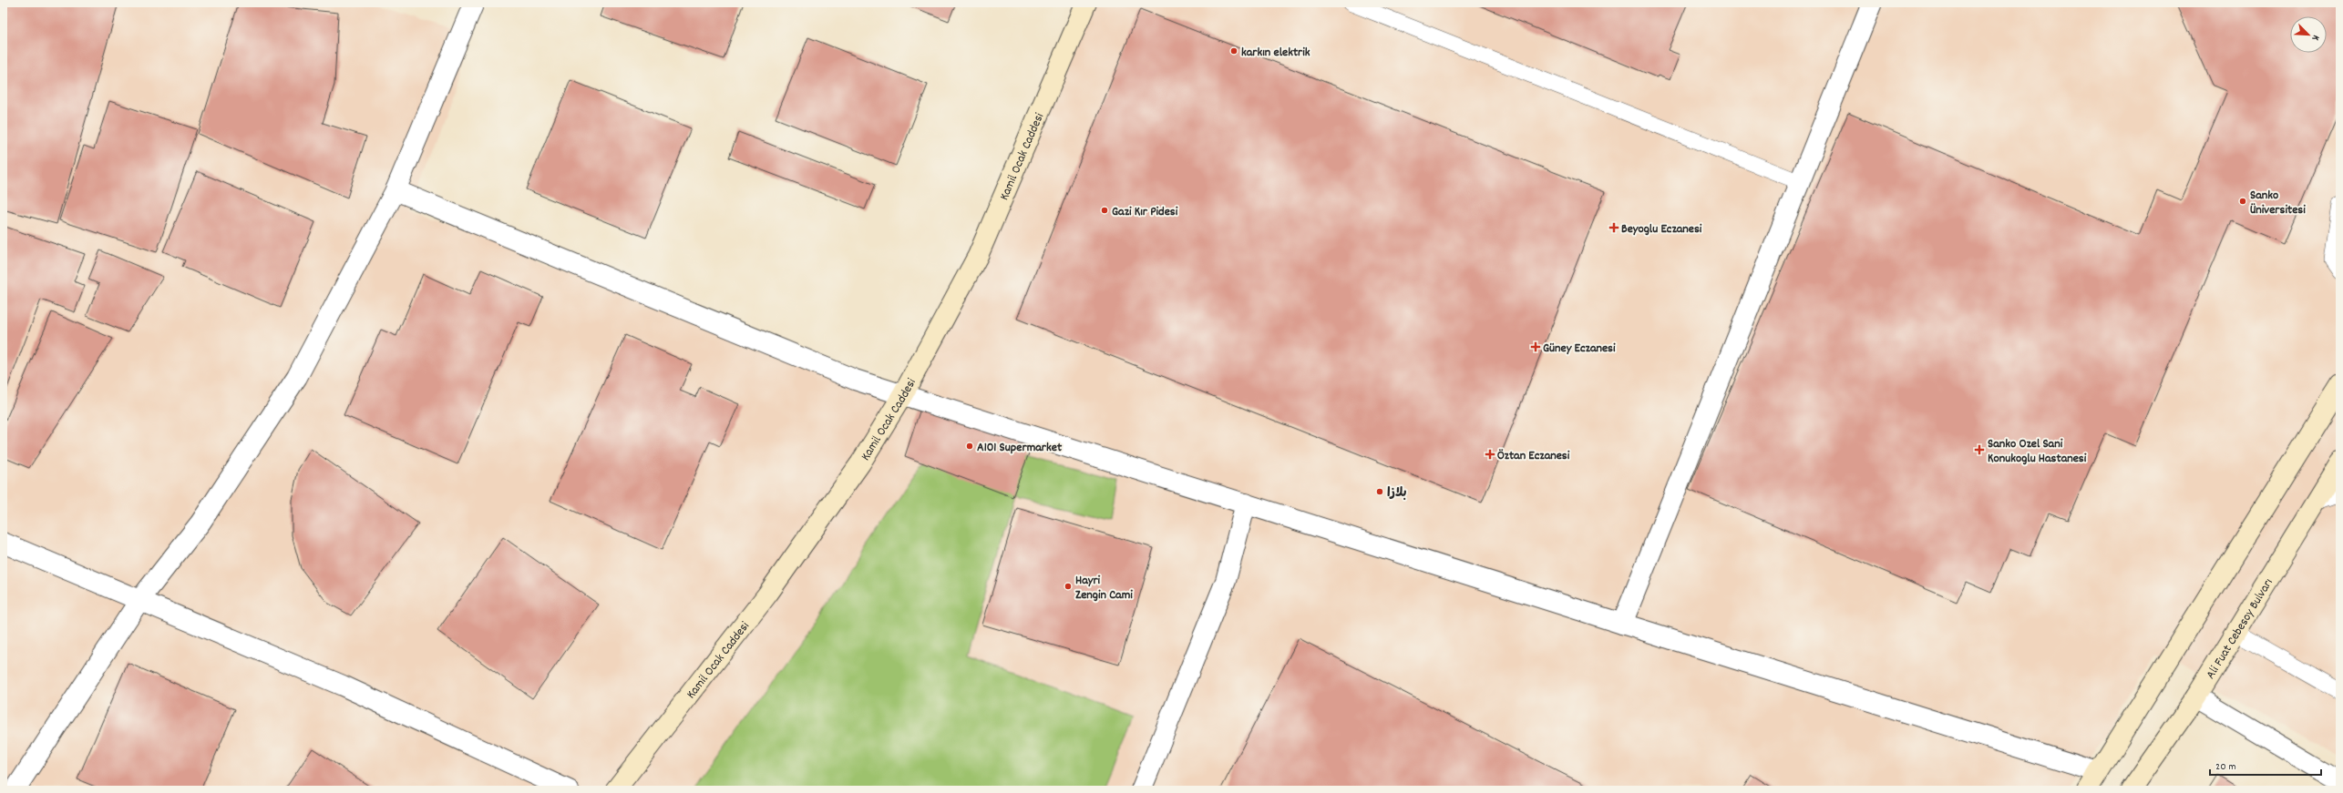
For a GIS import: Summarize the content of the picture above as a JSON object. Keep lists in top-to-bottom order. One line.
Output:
{"streets":{"street":["Kamil Ocak Caddesi","Ali Fuat Cebesoy Bulvarı"]},"places":{"other":["karkın elektrik","Sanko Üniversitesi","Gazi Kır Pidesi","A101 Supermarket","بلازا","Hayri Zengin Cami"],"health":["Beyoglu Eczanesi","Güney Eczanesi","Sanko Ozel Sani Konukoglu Hastanesi","Öztan Eczanesi"]},"scale_bar":"20 m","north":"bottom right"}
